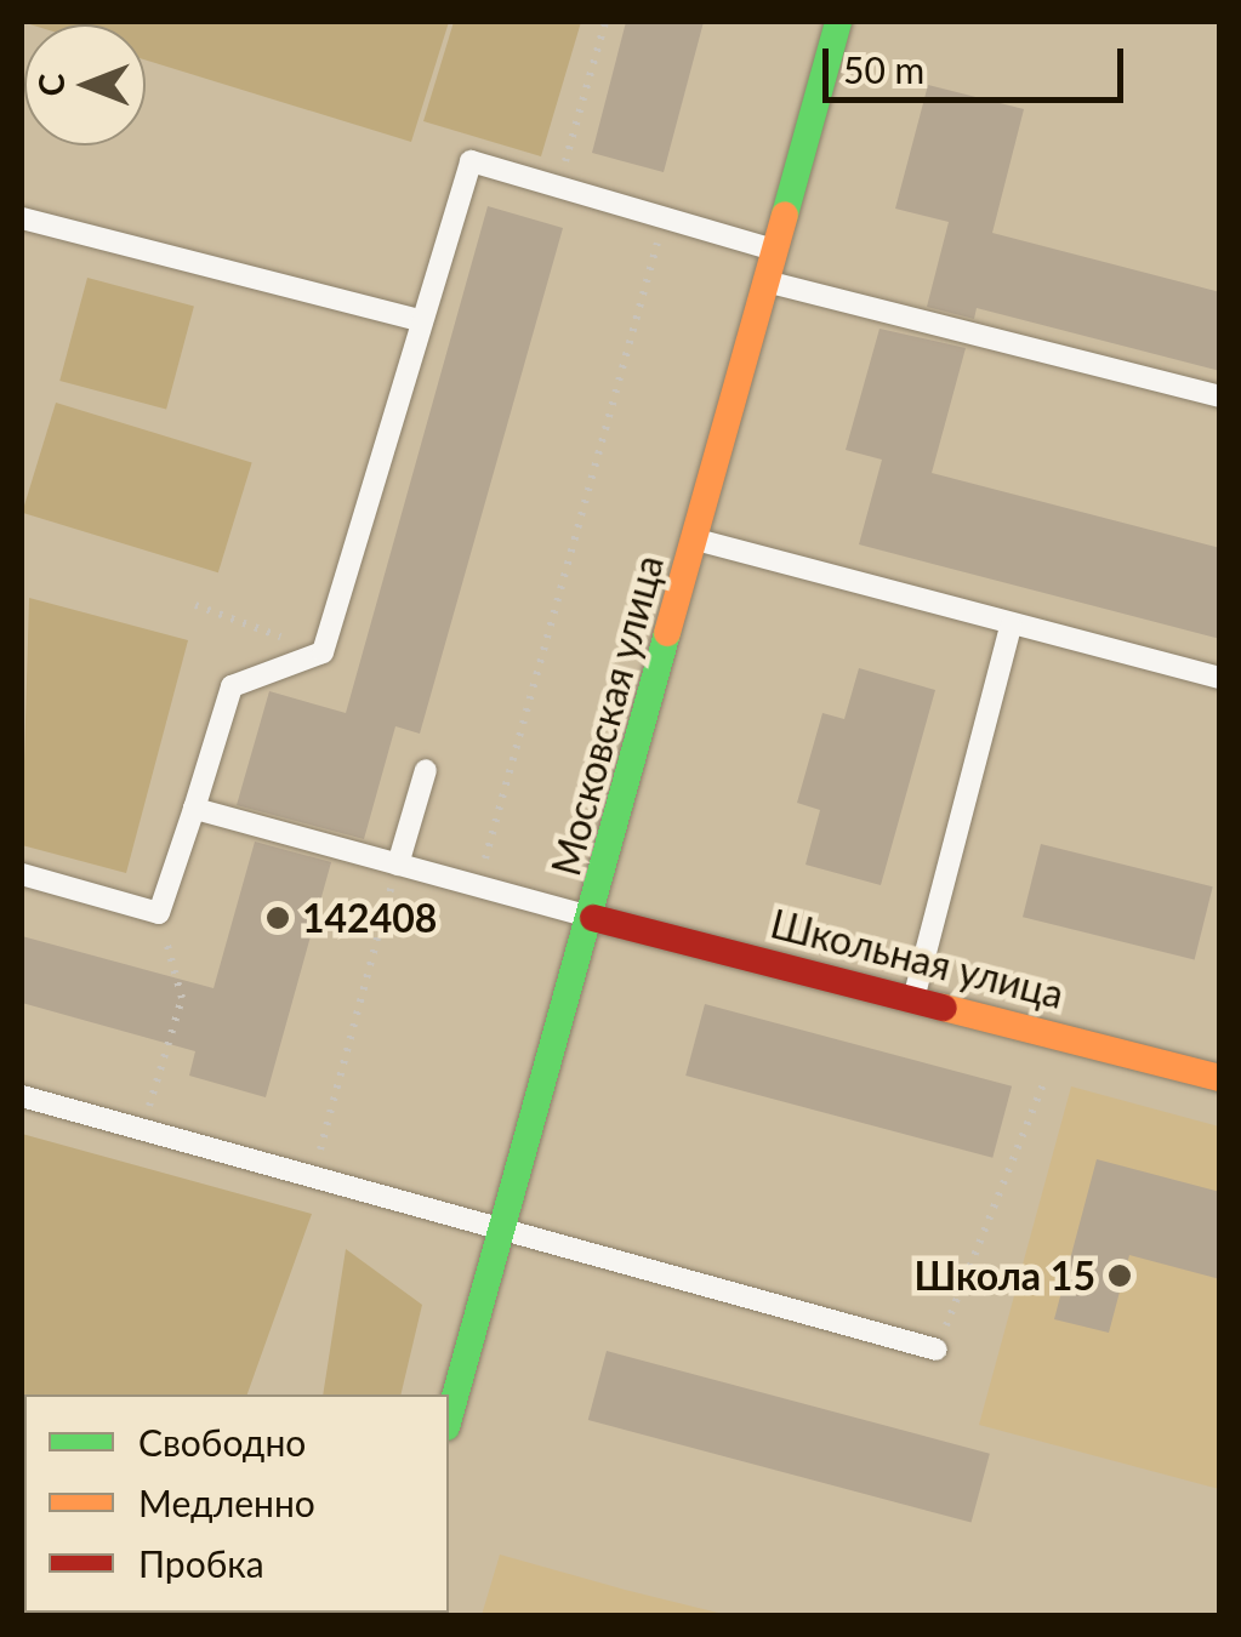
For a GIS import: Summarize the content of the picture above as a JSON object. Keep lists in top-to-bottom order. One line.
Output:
{"streets":{"street":["Московская улица","Школьная улица"]},"crossings":[["Московская улица","Школьная улица"]],"places":["142408","Школа 15"],"legend":["Свободно","Медленно","Пробка"],"scale_bar":"50 m","north":"left"}
